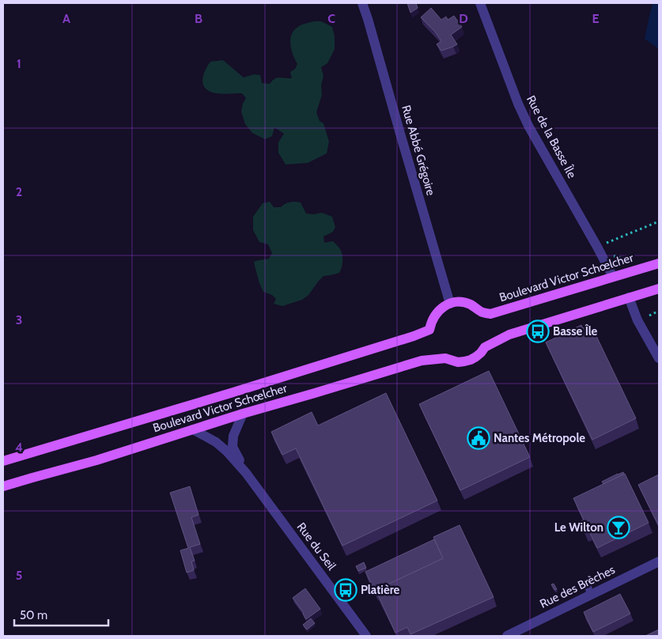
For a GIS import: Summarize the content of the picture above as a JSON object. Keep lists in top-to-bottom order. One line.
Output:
{"streets":{"main road":["Boulevard Victor Schœlcher"],"street":["Rue de la Basse Île","Rue Abbé Grégoire","Rue du Seil","Rue des Brèches"]},"crossings":[["Rue de la Basse Île","Boulevard Victor Schœlcher"],["Rue Abbé Grégoire","Boulevard Victor Schœlcher"],["Boulevard Victor Schœlcher","Rue du Seil"]],"places":{"bus stop":["Basse Île","Platière"],"public building":["Nantes Métropole"],"bar":["Le Wilton"]},"scale_bar":"50 m","grid":{"columns":["A","B","C","D","E"],"rows":["1","2","3","4","5"]}}
